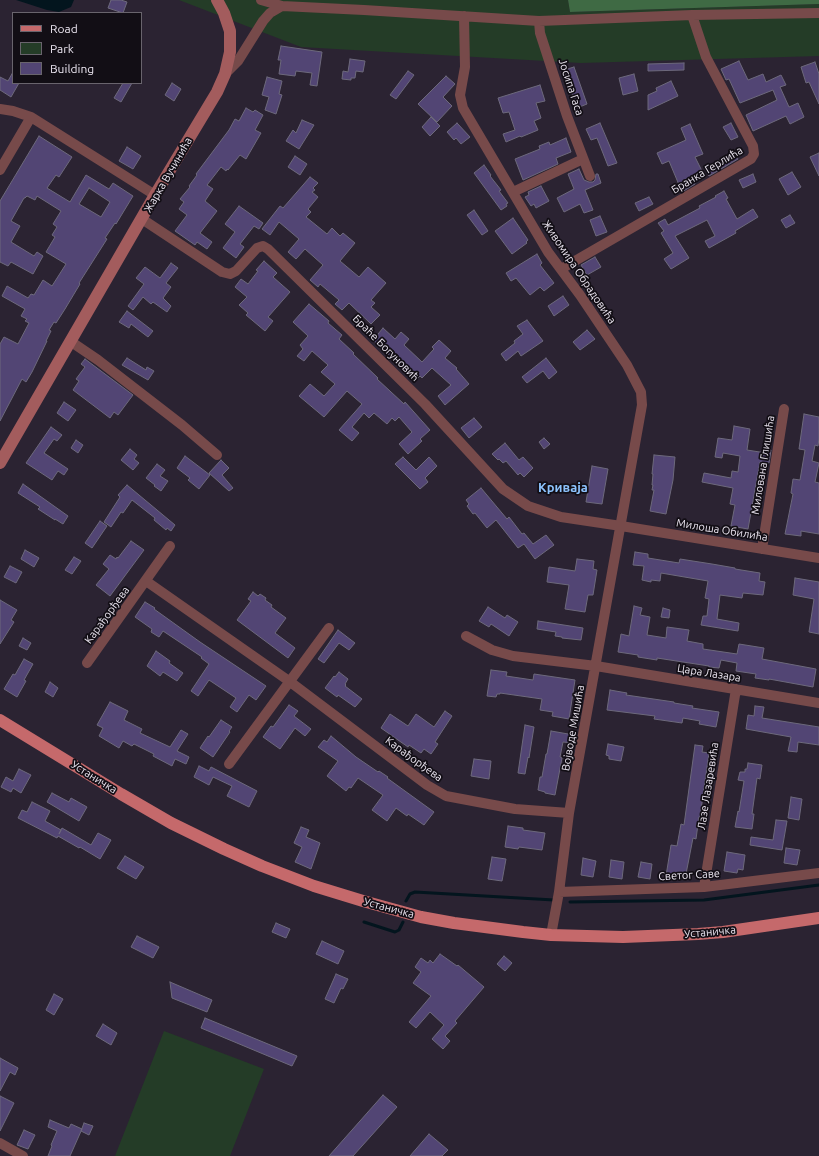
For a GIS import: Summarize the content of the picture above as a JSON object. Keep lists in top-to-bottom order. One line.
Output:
{"streets":{"main road":["Устаничка"],"street":["Јосипа Гаса","Бранка Герлића","Жарка Вучинића","Живомира Обрадовића","Браће Богуновић","Милована Глишића","Милоша Обилића","Карађорђева","Цара Лазара","Војводе Мишића","Лазе Лазаревића","Светог Саве"]},"crossings":[["Бранка Герлића","Живомира Обрадовића"],["Жарка Вучинића","Браће Богуновић"],["Живомира Обрадовића","Браће Богуновић"],["Живомира Обрадовића","Милоша Обилића"],["Живомира Обрадовића","Војводе Мишића"],["Браће Богуновић","Милоша Обилића"],["Браће Богуновић","Војводе Мишића"],["Милована Глишића","Милоша Обилића"],["Милоша Обилића","Војводе Мишића"],["Карађорђева","Војводе Мишића"],["Цара Лазара","Војводе Мишића"],["Цара Лазара","Лазе Лазаревића"],["Војводе Мишића","Устаничка"],["Војводе Мишића","Светог Саве"],["Лазе Лазаревића","Светог Саве"]],"districts":["Криваја"],"legend":["Road","Park","Building"]}
